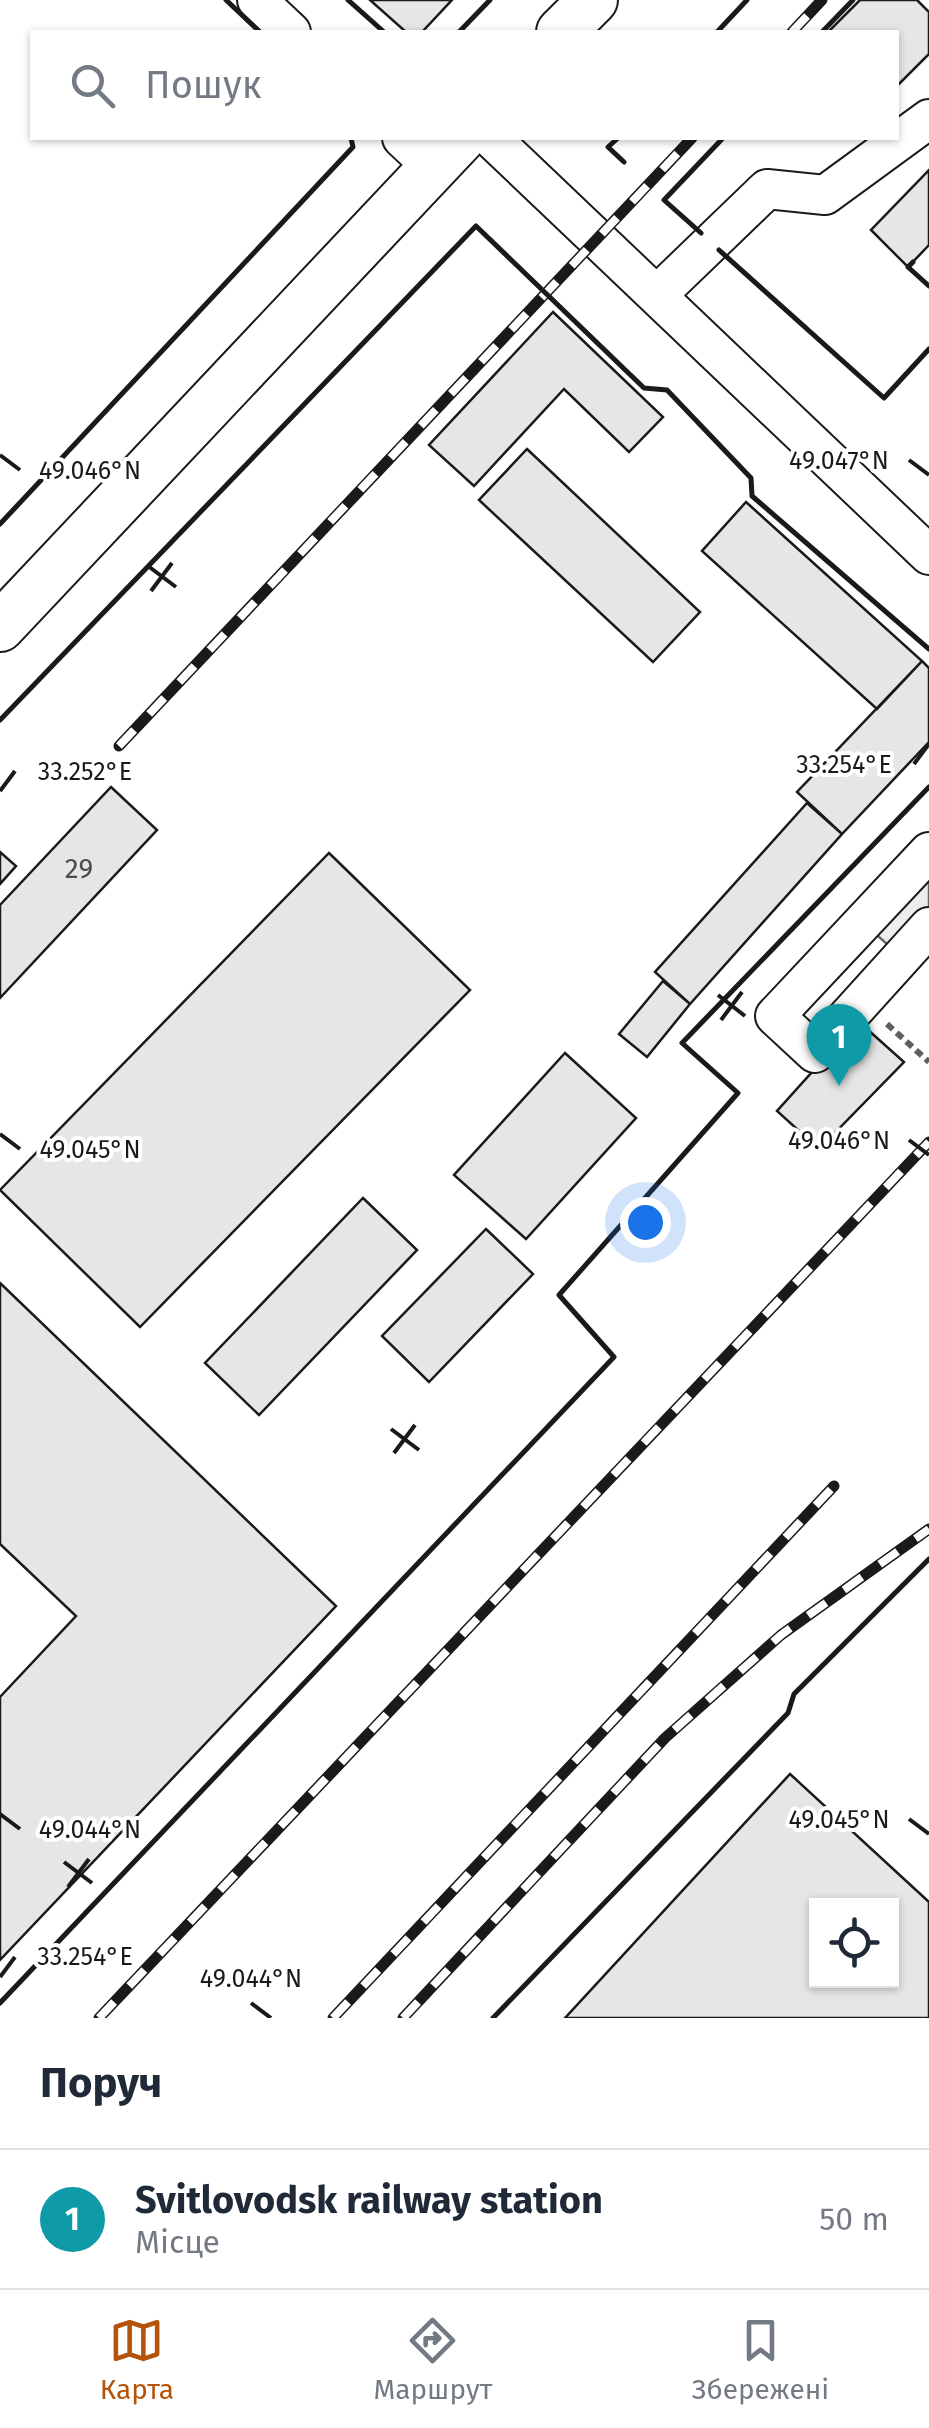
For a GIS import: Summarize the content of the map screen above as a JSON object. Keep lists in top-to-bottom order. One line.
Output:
{"house_numbers":["29"],"page":{"search":"Пошук","pins":"1","heading":"Поруч","list":[{"mark":"1","name":"Svitlovodsk railway station","note":"Місце","value":"50 m"}],"nav":["Карта","Маршрут","Збережені"]},"coordinates":["49.047°N","49.046°N","33.254°E","33.252°E","49.045°N","49.044°N"]}
